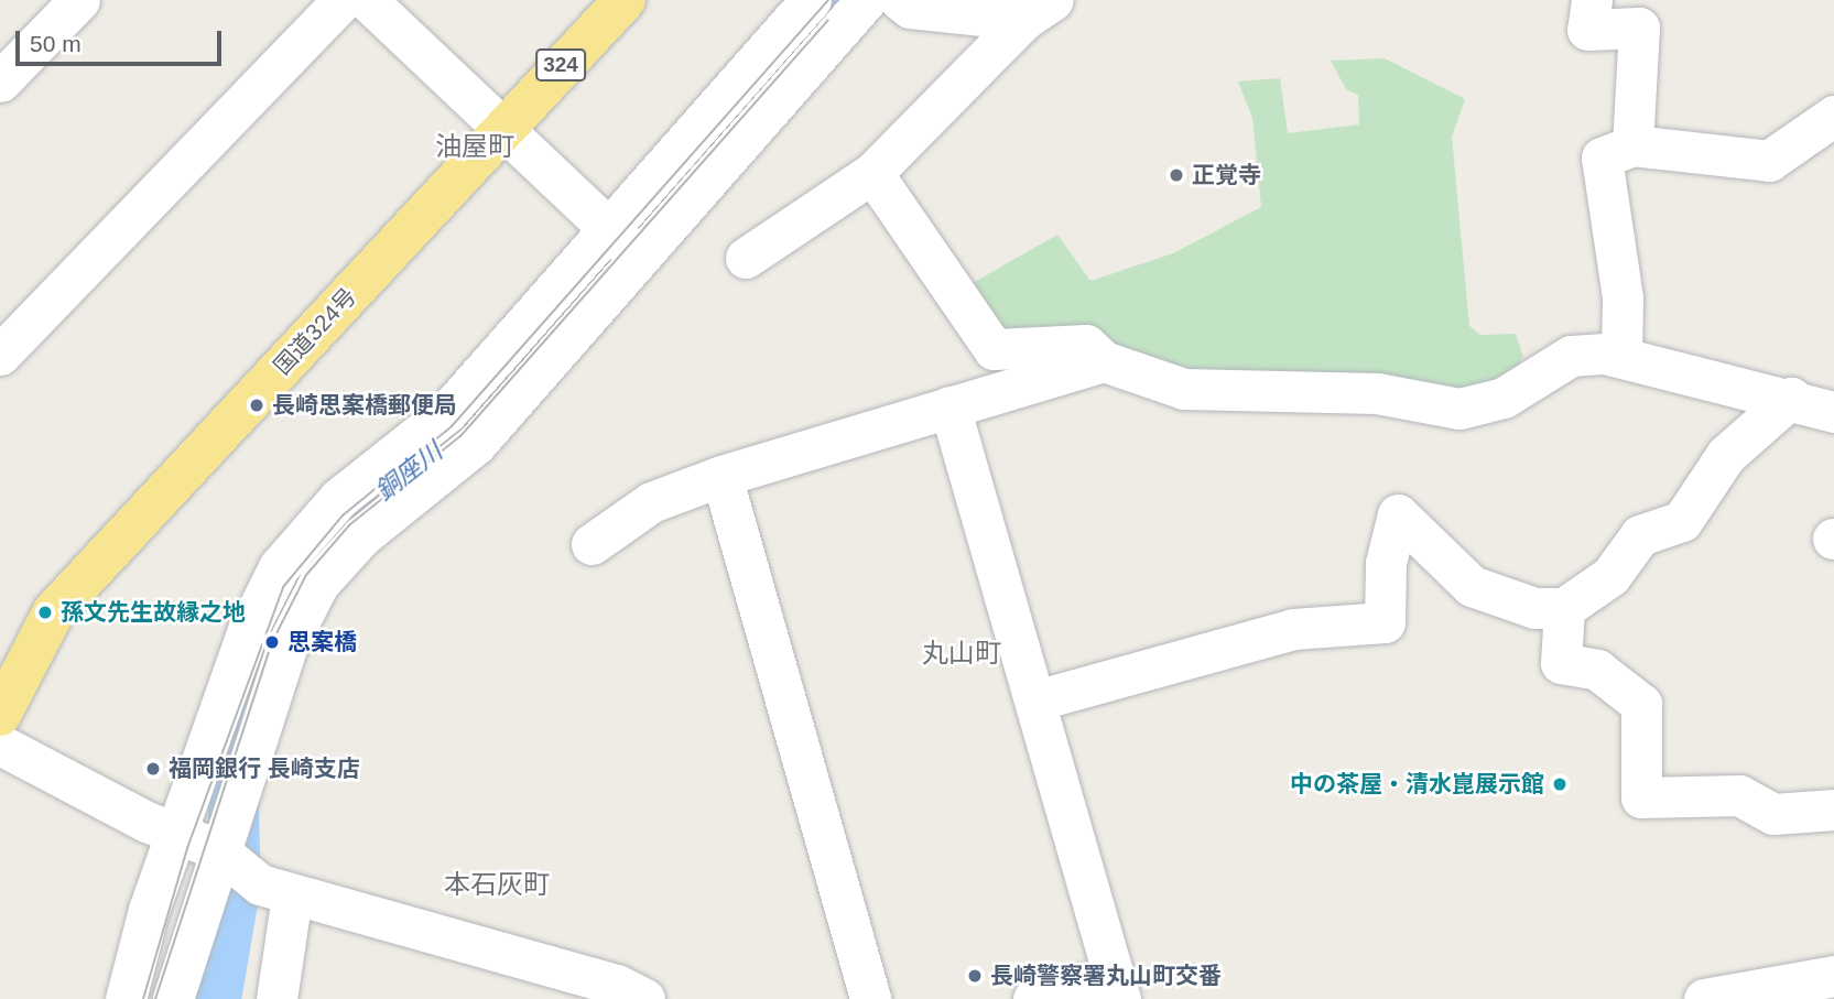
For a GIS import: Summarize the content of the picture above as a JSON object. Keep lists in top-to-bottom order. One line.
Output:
{"streets":{"highway":["324","国道324号"]},"districts":["油屋町","丸山町","本石灰町"],"water":["銅座川"],"places":["正覚寺","長崎思案橋郵便局","孫文先生故縁之地","思案橋","福岡銀行 長崎支店","中の茶屋・清水崑展示館","長崎警察署丸山町交番"],"scale_bar":"50 m"}
